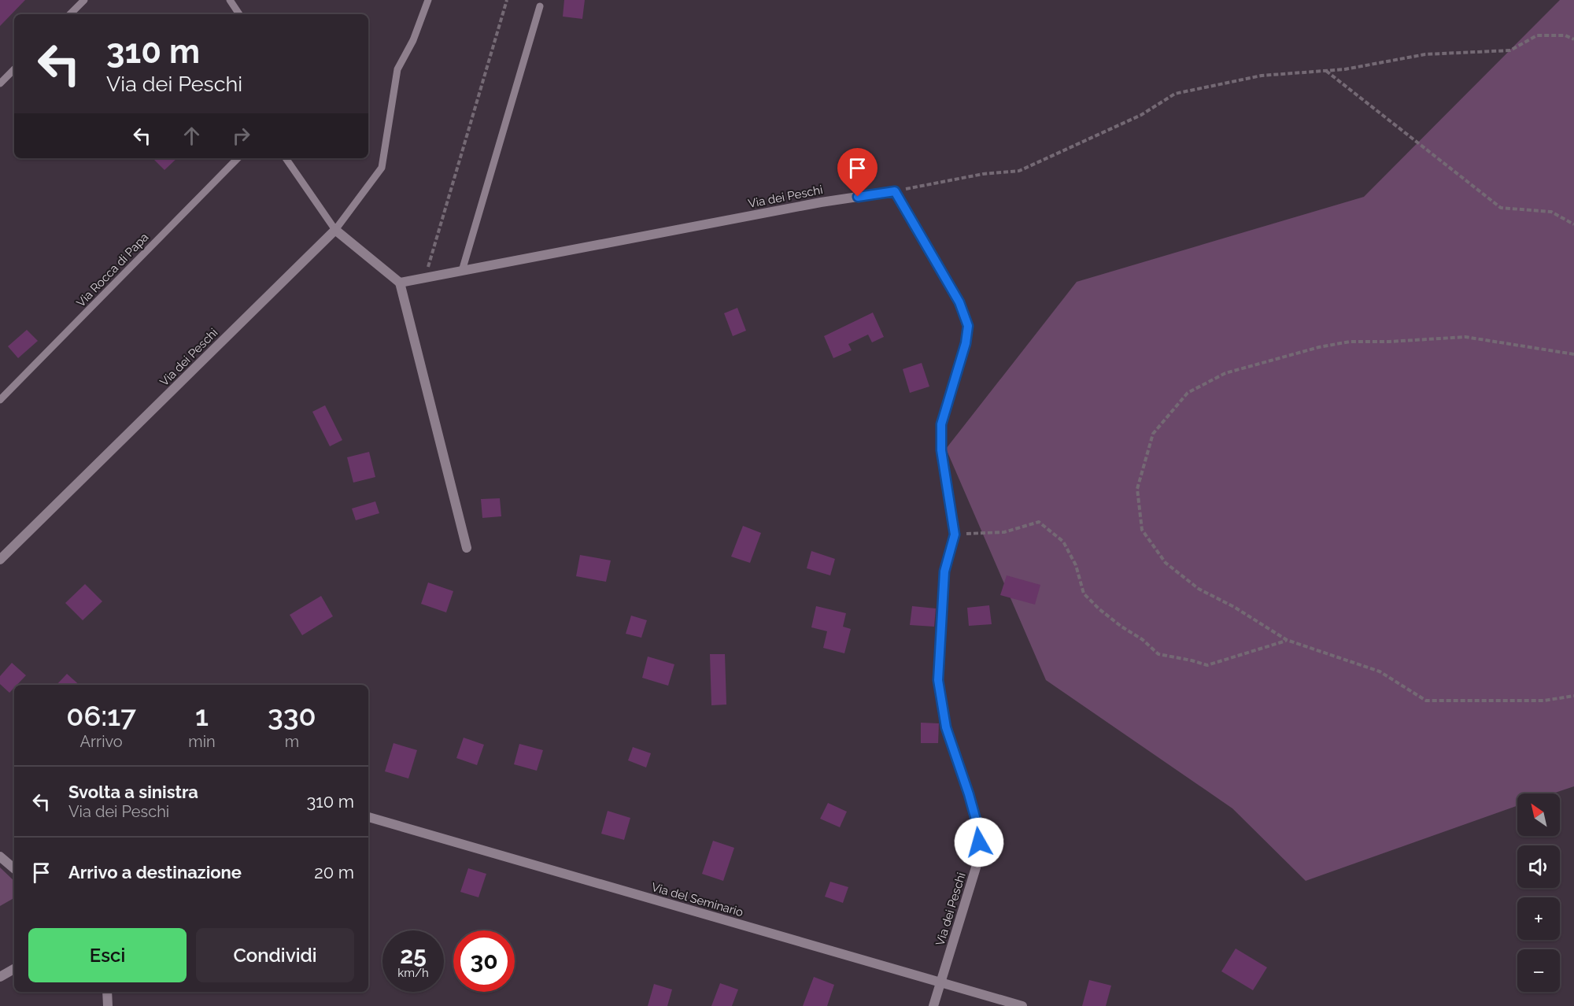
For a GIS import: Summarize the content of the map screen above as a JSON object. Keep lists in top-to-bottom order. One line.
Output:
{"streets":{"street":["Via dei Peschi","Via del Seminario"],"lane":["Via Rocca di Papa"]},"crossings":[["Via dei Peschi","Via del Seminario"]],"north":"top left","page":{"turn":["310 m","Via dei Peschi"],"eta":["06:17","Arrivo","1","min","330","m"],"list":[{"name":"Svolta a sinistra","note":"Via dei Peschi","value":"310 m"},{"name":"Arrivo a destinazione","value":"20 m"}],"map_buttons":["+","−"],"buttons":["Esci","Condividi"],"speed":"25 km/h","limit":"30"}}
